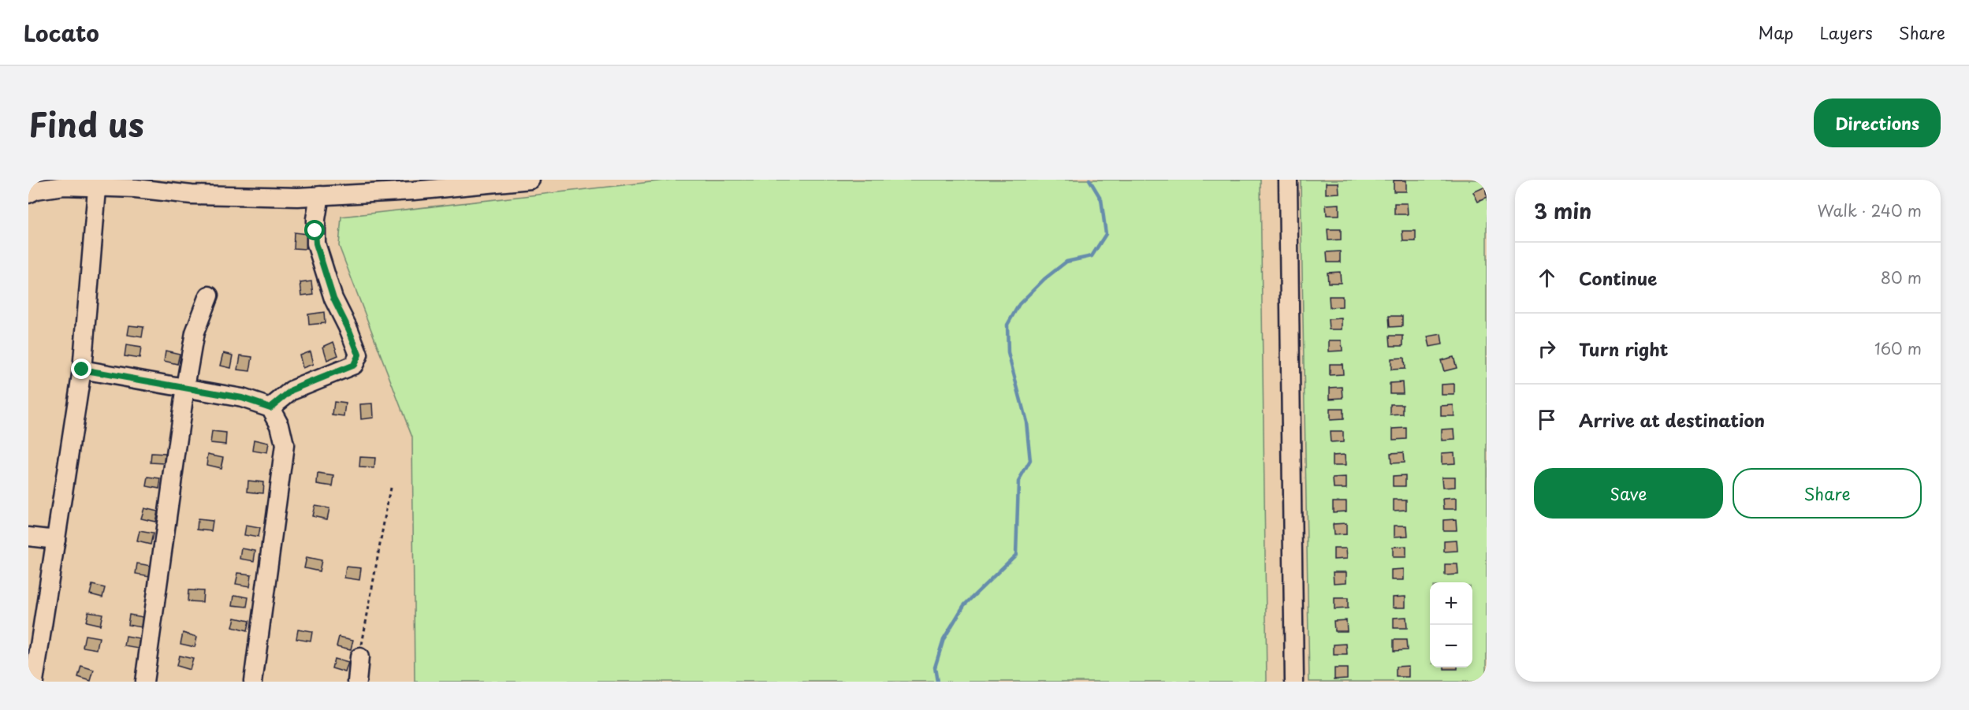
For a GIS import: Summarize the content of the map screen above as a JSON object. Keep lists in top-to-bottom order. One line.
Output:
{"page":{"header":"Locato","nav":["Map","Layers","Share"],"title":"Find us","buttons":["Directions",["Save","Share"]],"heading":["3 min","Walk · 240 m"],"list":[["Continue","80 m"],["Turn right","160 m"],"Arrive at destination"],"map_buttons":["+","−"]}}
